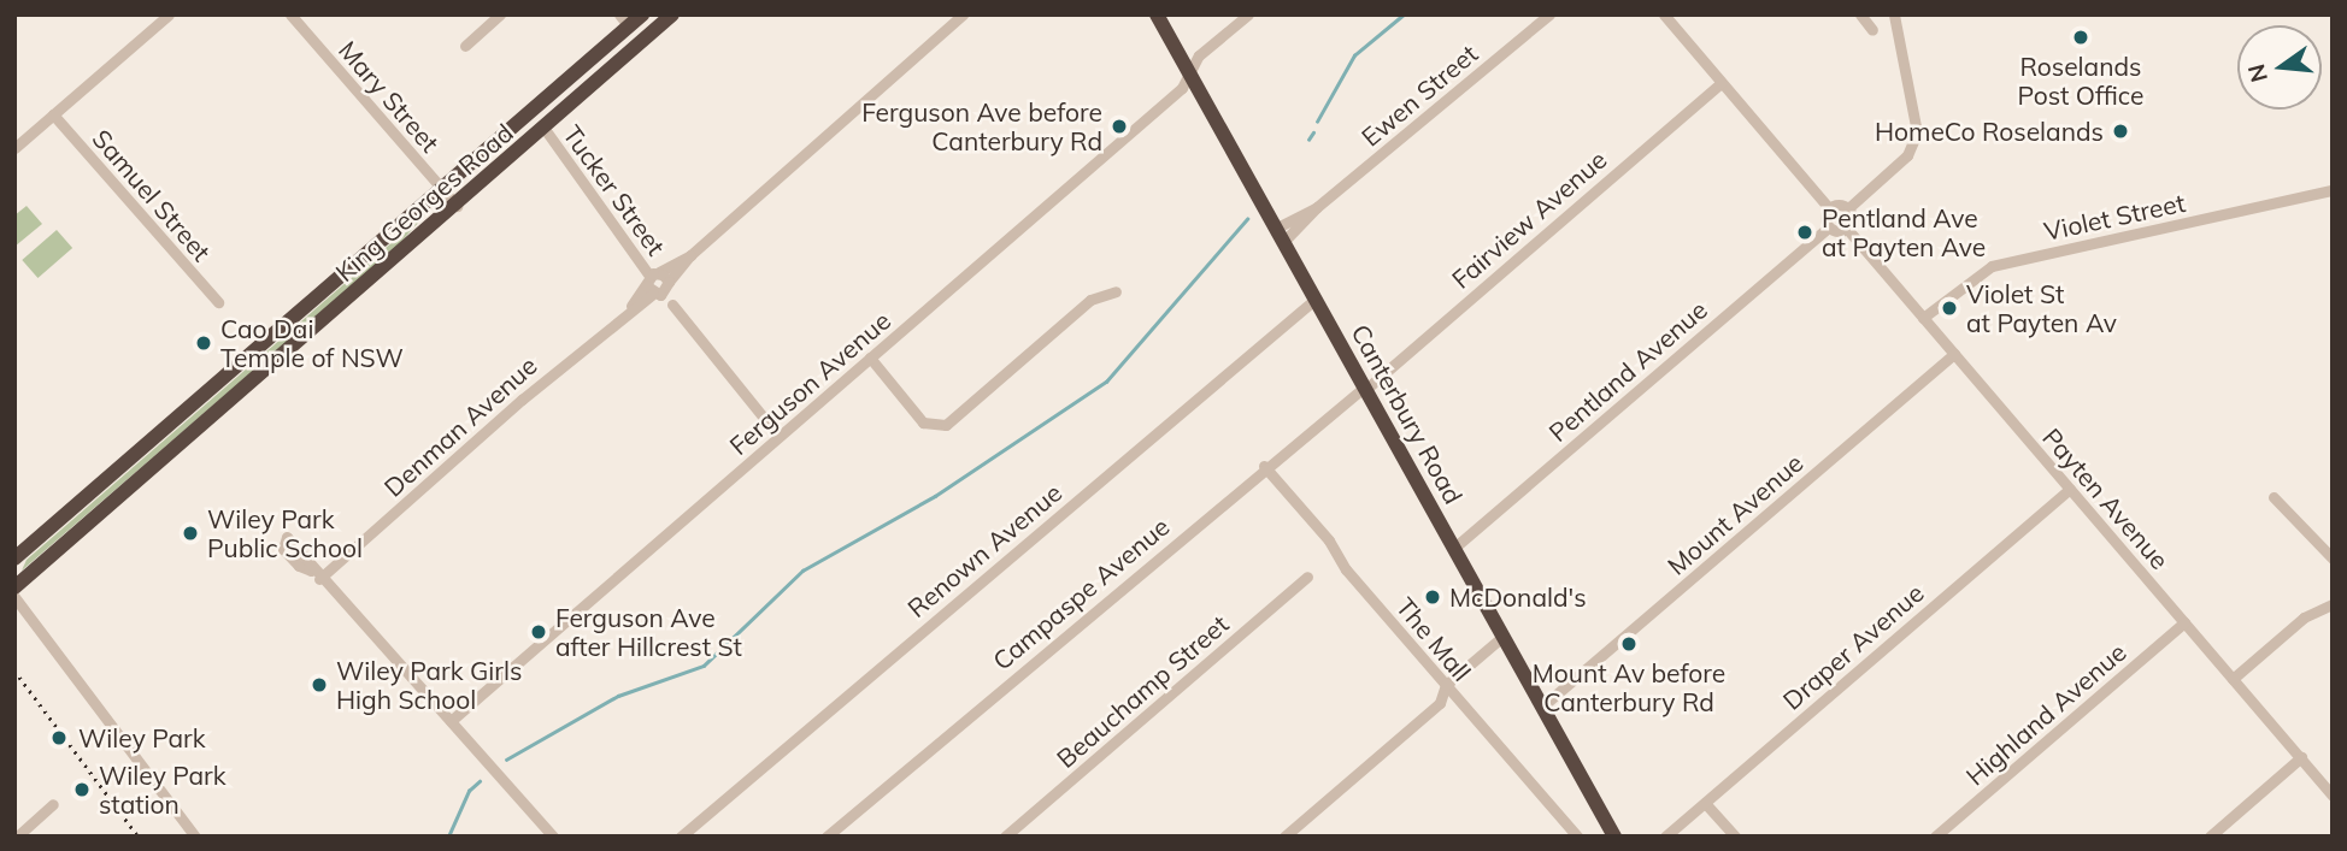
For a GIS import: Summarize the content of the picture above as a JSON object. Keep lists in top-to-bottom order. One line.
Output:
{"streets":{"highway":["King Georges Road","Canterbury Road"],"street":["Ewen Street","Mary Street","Tucker Street","Samuel Street","Violet Street","Fairview Avenue","Pentland Avenue","Ferguson Avenue","Denman Avenue","Payten Avenue","Mount Avenue","Renown Avenue","Campaspe Avenue","The Mall","Draper Avenue","Beauchamp Street","Highland Avenue"]},"crossings":[["Ewen Street","Canterbury Road"],["Mary Street","King Georges Road"],["Tucker Street","King Georges Road"],["Tucker Street","Ferguson Avenue"],["Tucker Street","Denman Avenue"],["Violet Street","Payten Avenue"],["Fairview Avenue","Canterbury Road"],["Fairview Avenue","Campaspe Avenue"],["Pentland Avenue","Canterbury Road"],["Ferguson Avenue","Canterbury Road"],["Ferguson Avenue","Denman Avenue"],["Canterbury Road","Mount Avenue"],["Canterbury Road","Renown Avenue"],["Canterbury Road","Campaspe Avenue"],["Payten Avenue","Mount Avenue"],["Payten Avenue","Draper Avenue"],["Payten Avenue","Highland Avenue"],["Campaspe Avenue","The Mall"]],"places":["Roselands Post Office","Ferguson Ave before Canterbury Rd","HomeCo Roselands","Pentland Ave at Payten Ave","Violet St at Payten Av","Cao Dai Temple of NSW","Wiley Park Public School","McDonald's","Ferguson Ave after Hillcrest St","Mount Av before Canterbury Rd","Wiley Park Girls High School","Wiley Park","Wiley Park station"],"north":"left"}
